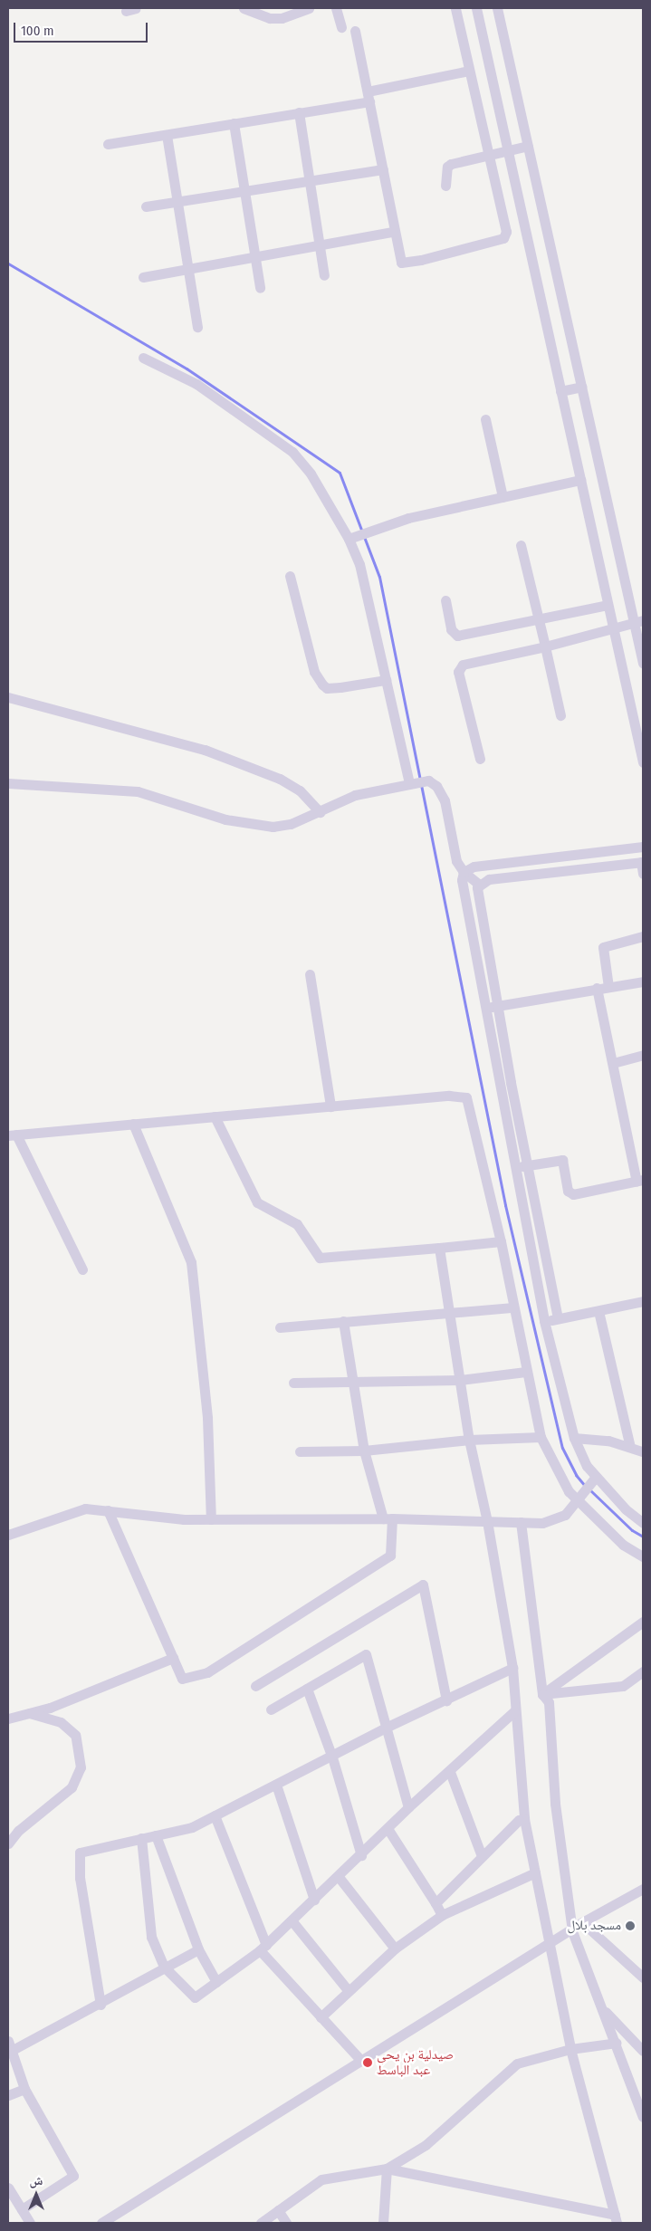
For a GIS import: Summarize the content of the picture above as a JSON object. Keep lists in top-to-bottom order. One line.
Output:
{"places":["مسجد بلال","صيدلية بن يحي عبد الباسط"],"scale_bar":"100 m","north":"top"}
